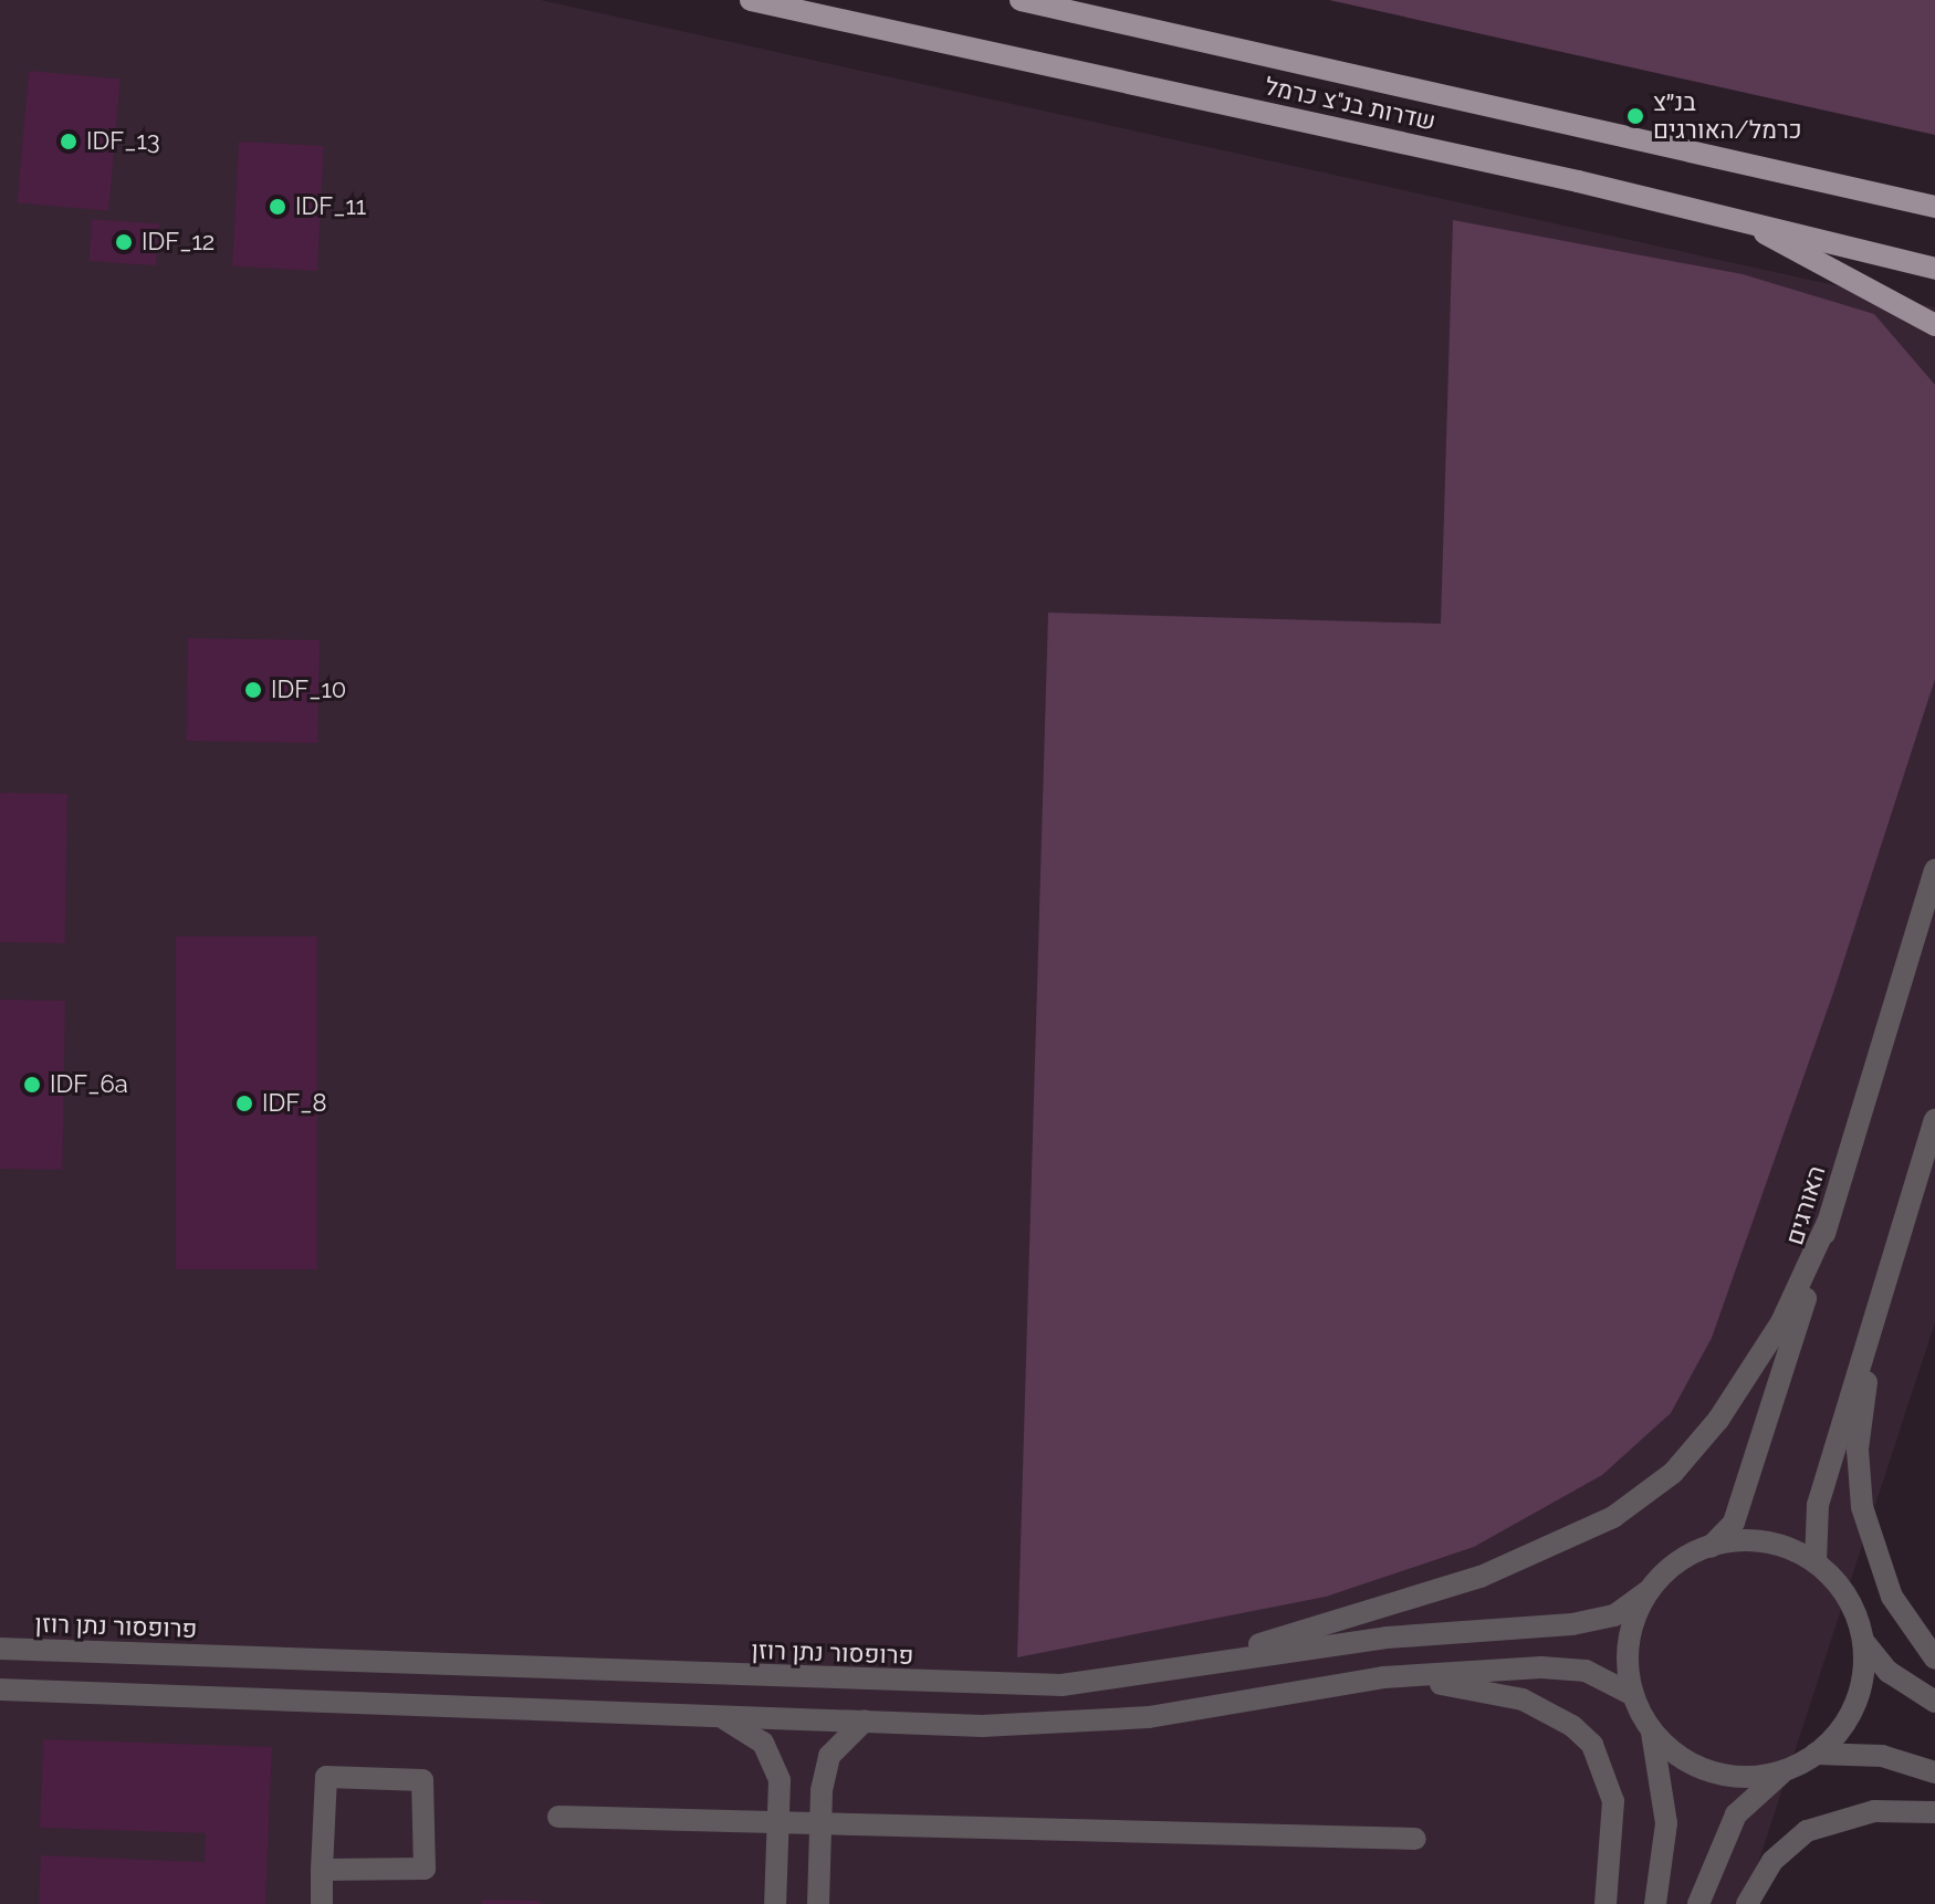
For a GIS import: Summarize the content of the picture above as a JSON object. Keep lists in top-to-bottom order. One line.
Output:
{"streets":{"main road":["שדרות בנ\"צ כרמל"],"street":["האורגים","פרופסור נתן רוזן"]},"crossings":[["האורגים","פרופסור נתן רוזן"]],"places":["בנ״צ כרמל/האורגים","IDF_13","IDF_11","IDF_12","IDF_10","IDF_6a","IDF_8"]}
